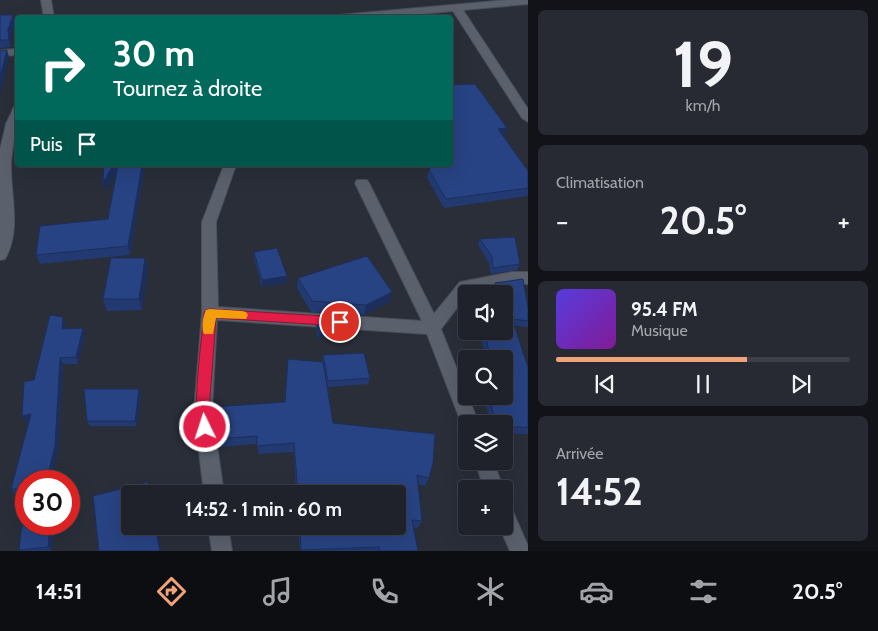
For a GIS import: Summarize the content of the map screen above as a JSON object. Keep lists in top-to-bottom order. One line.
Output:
{"page":{"tile":[["19","km/h"],"Climatisation",["Arrivée","14:52"]],"turn":["30 m","Tournez à droite"],"then":"Puis","heat":["−","20.5°","+"],"map_buttons":"+","song":["95.4 FM","Musique"],"limit":"30","trip":"14:52 · 1 min · 60 m","tabs":["14:51","20.5°"]}}
